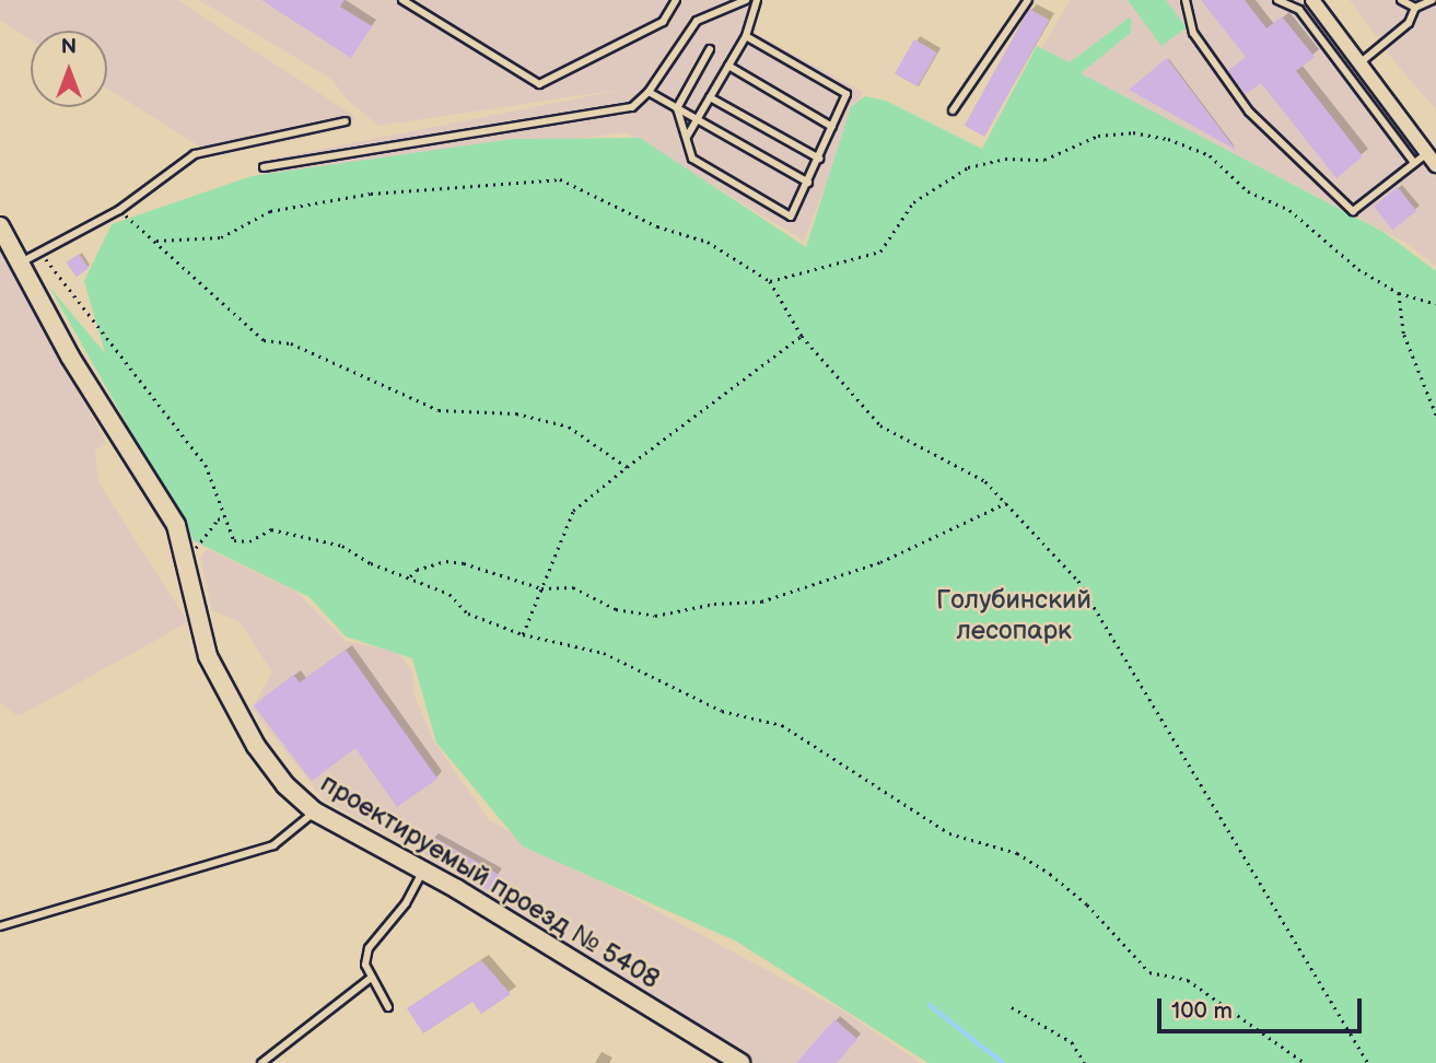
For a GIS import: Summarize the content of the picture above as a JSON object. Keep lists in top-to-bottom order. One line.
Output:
{"streets":{"street":["проектируемый проезд № 5408"]},"parks":["Голубинский лесопарк"],"scale_bar":"100 m","north":"top"}
